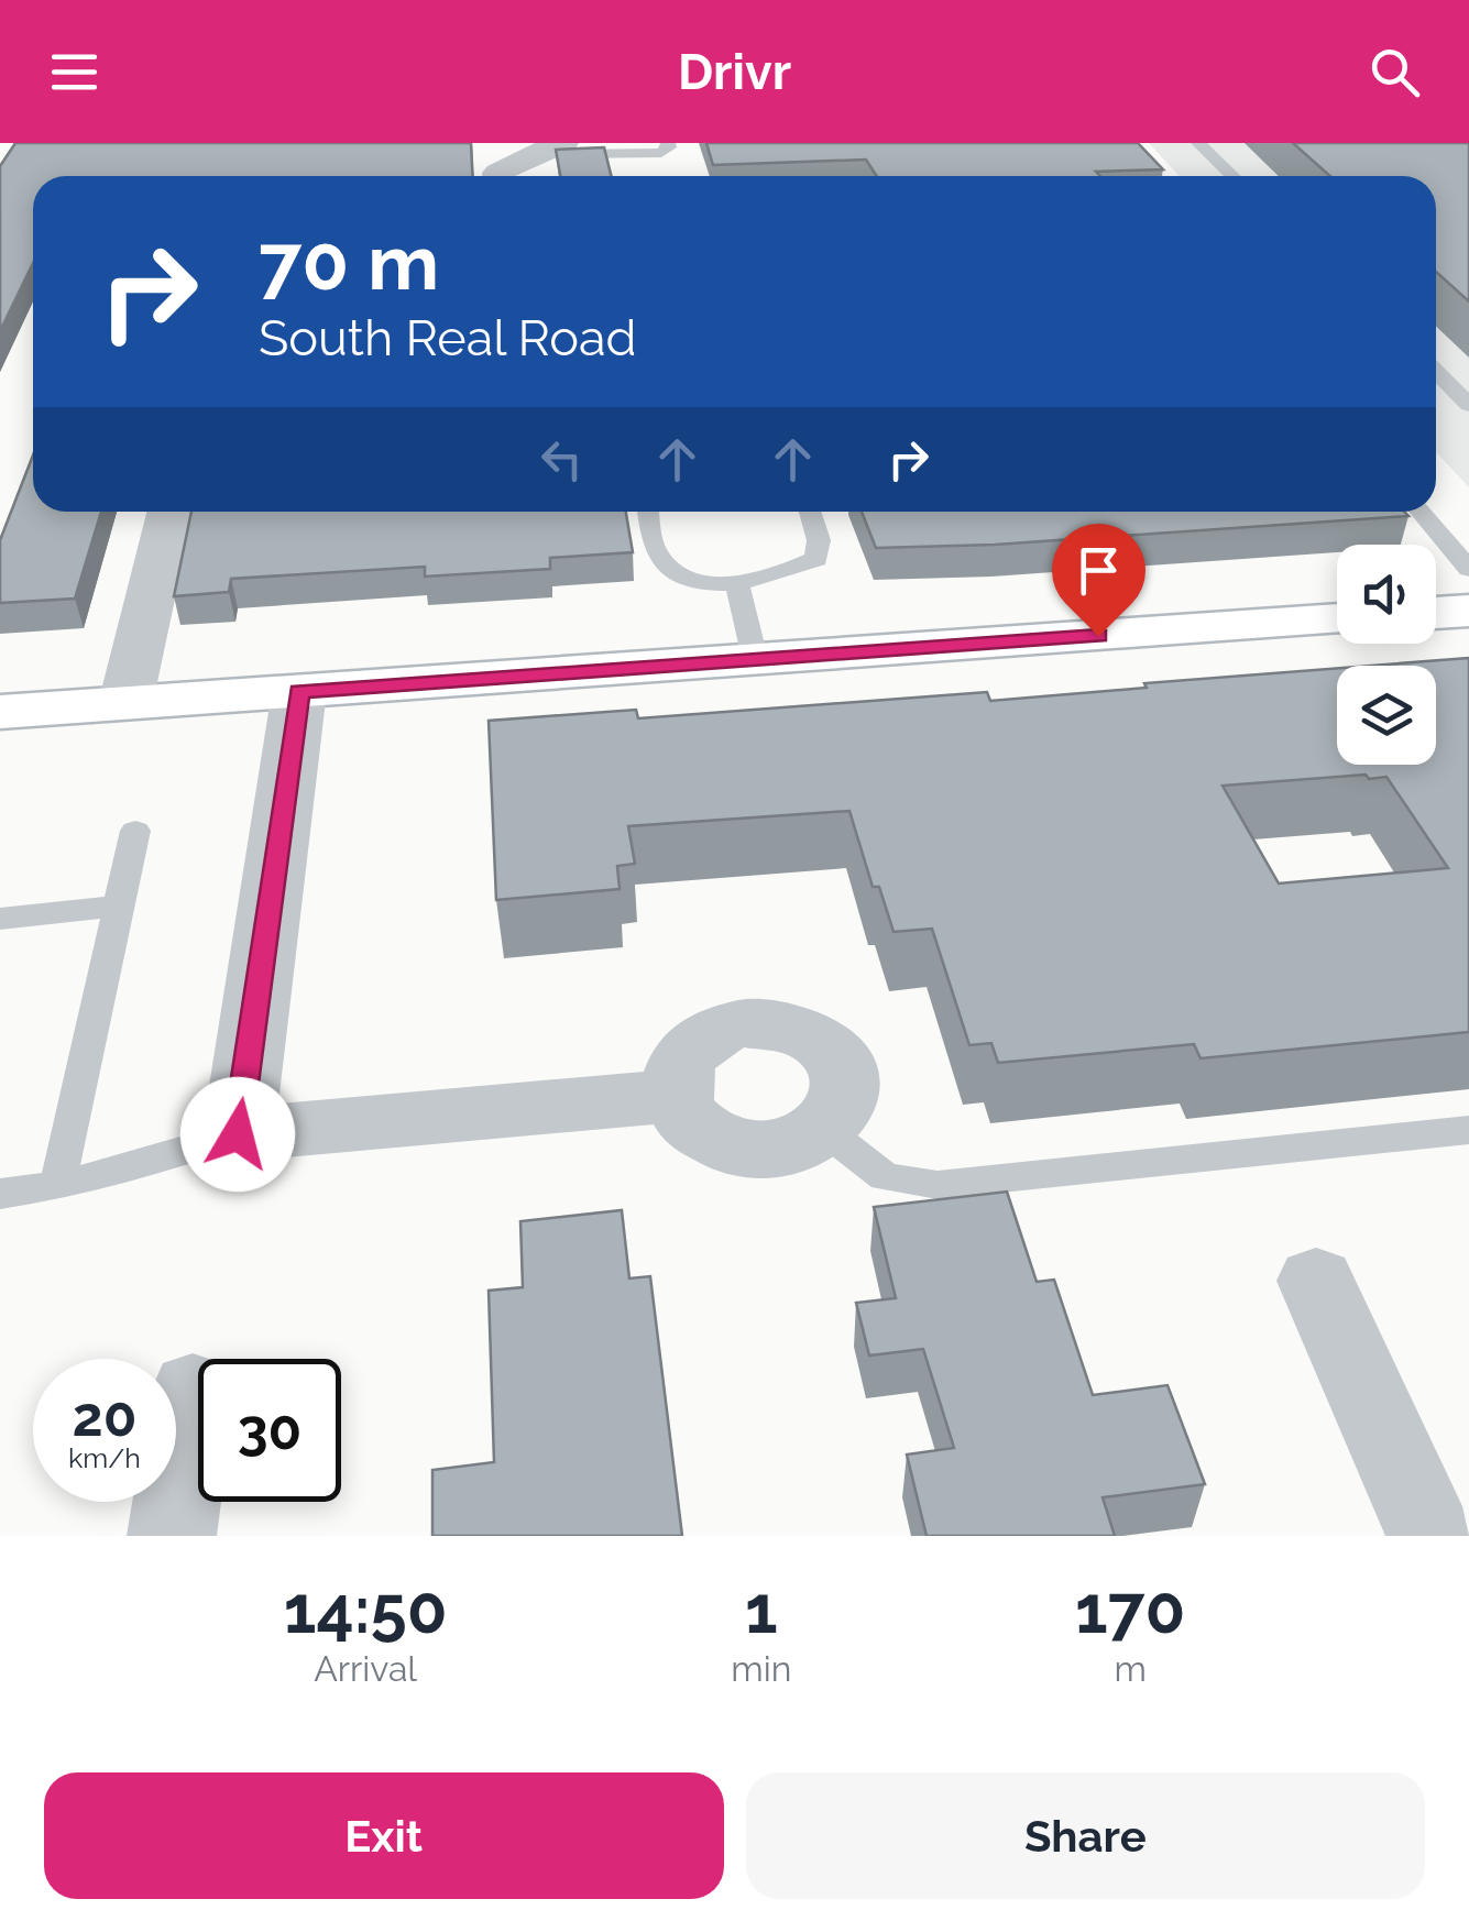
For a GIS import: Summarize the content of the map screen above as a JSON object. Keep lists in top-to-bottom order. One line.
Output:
{"page":{"header":"Drivr","turn":["70 m","South Real Road"],"speed":"20 km/h","limit":"30","eta":["14:50","Arrival","1","min","170","m"],"buttons":["Exit","Share"]}}
